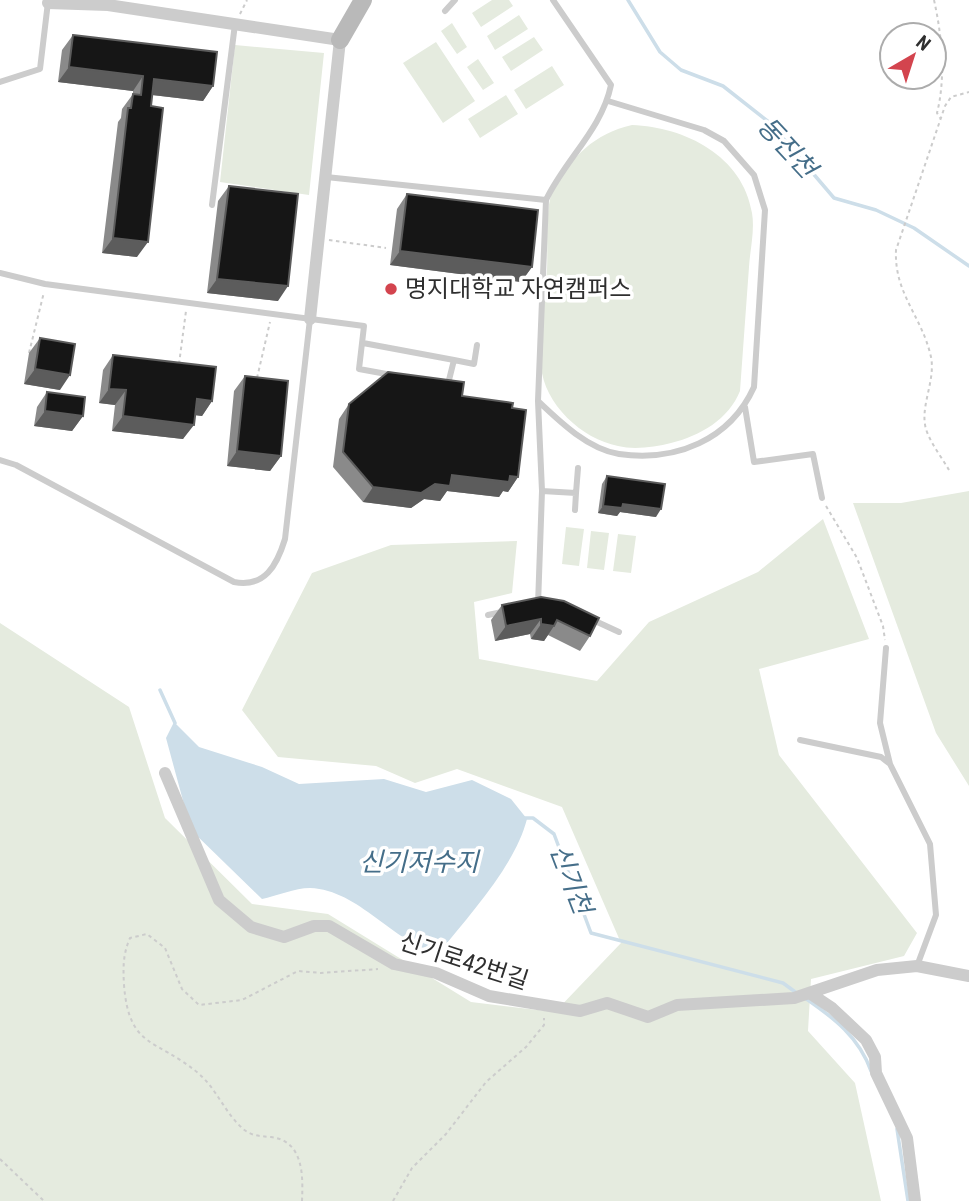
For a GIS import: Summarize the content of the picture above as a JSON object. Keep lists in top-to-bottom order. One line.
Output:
{"streets":{"street":["신기로42번길"]},"water":["동진천","신기저수지","신기천"],"places":["명지대학교 자연캠퍼스"],"north":"top right"}
